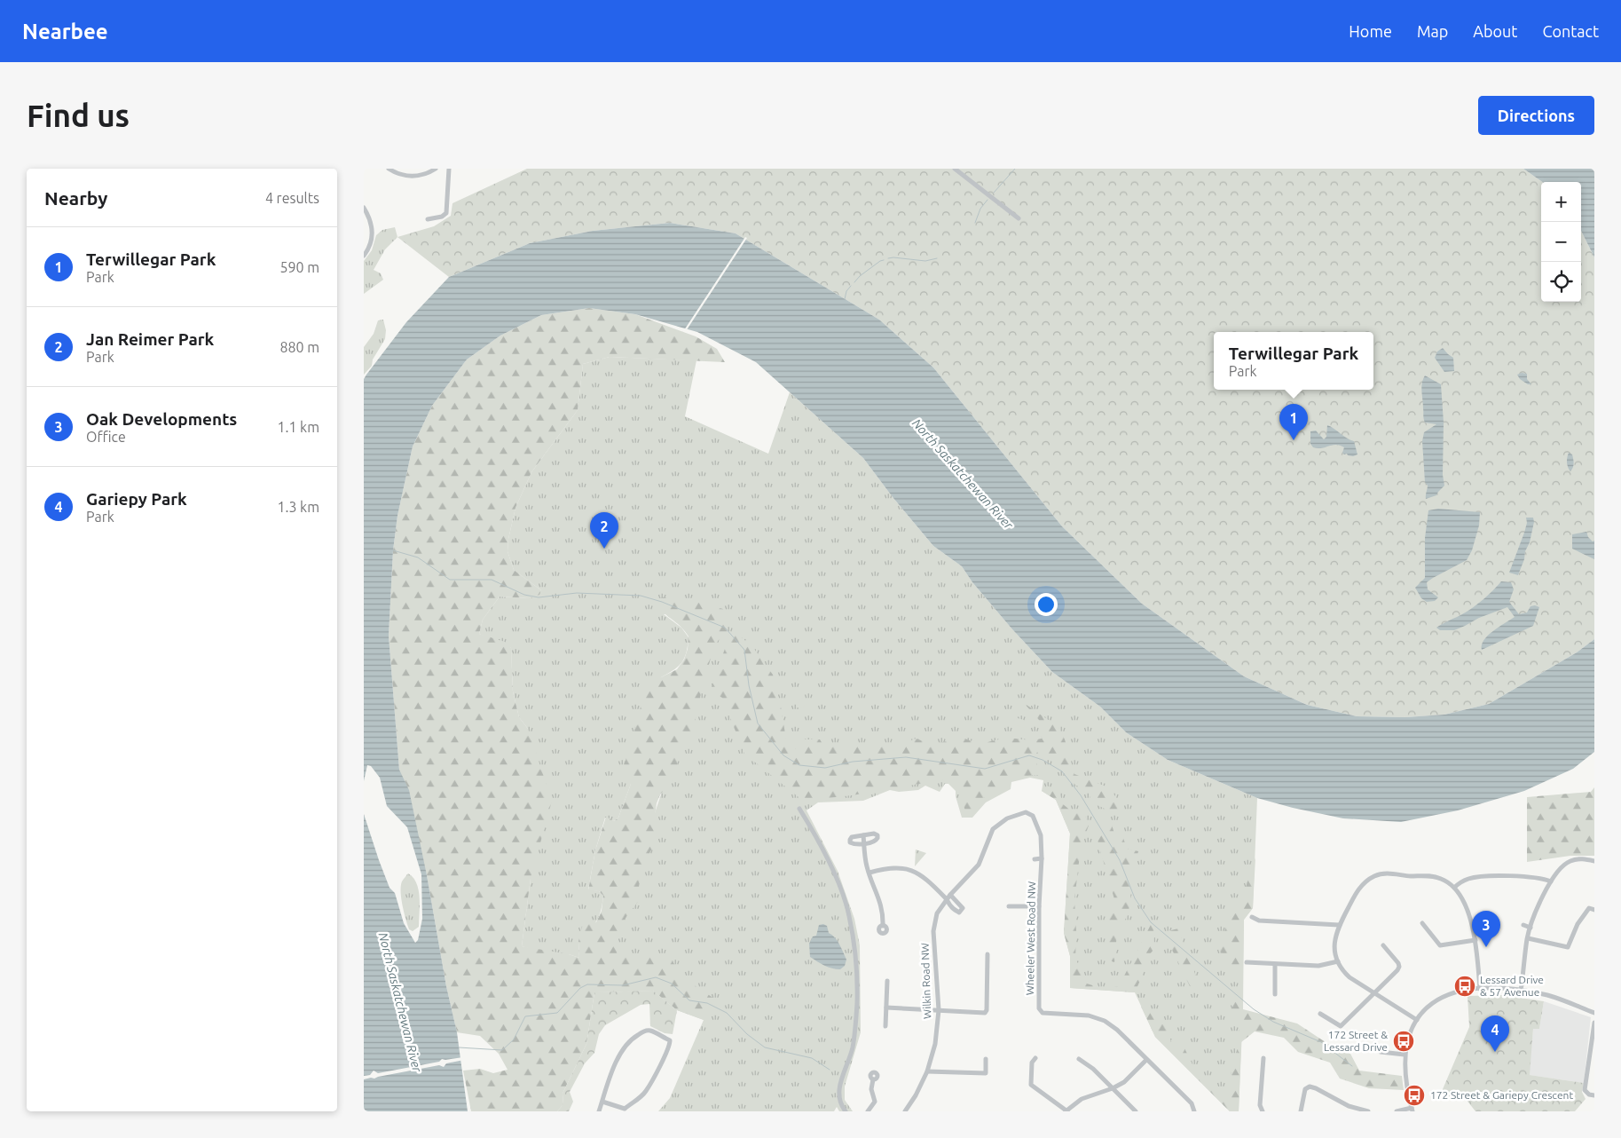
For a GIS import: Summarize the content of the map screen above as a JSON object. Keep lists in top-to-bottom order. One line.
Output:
{"streets":{"street":["Wheeler West Road NW","Wilkin Road NW"]},"crossings":[["Wheeler West Road NW","Wilkin Road NW"]],"water":["North Saskatchewan River"],"places":{"bus stop":["Lessard Drive & 57 Avenue","172 Street & Lessard Drive","172 Street & Gariepy Crescent"]},"page":{"header":"Nearbee","nav":["Home","Map","About","Contact"],"buttons":"Directions","title":"Find us","heading":["Nearby","4 results"],"map_buttons":["+","−"],"list":[{"mark":"1","name":"Terwillegar Park","note":"Park","value":"590 m"},{"mark":"2","name":"Jan Reimer Park","note":"Park","value":"880 m"},{"mark":"3","name":"Oak Developments","note":"Office","value":"1.1 km"},{"mark":"4","name":"Gariepy Park","note":"Park","value":"1.3 km"}],"popup":["Terwillegar Park","Park"],"pins":["1","2","3","4"]}}
